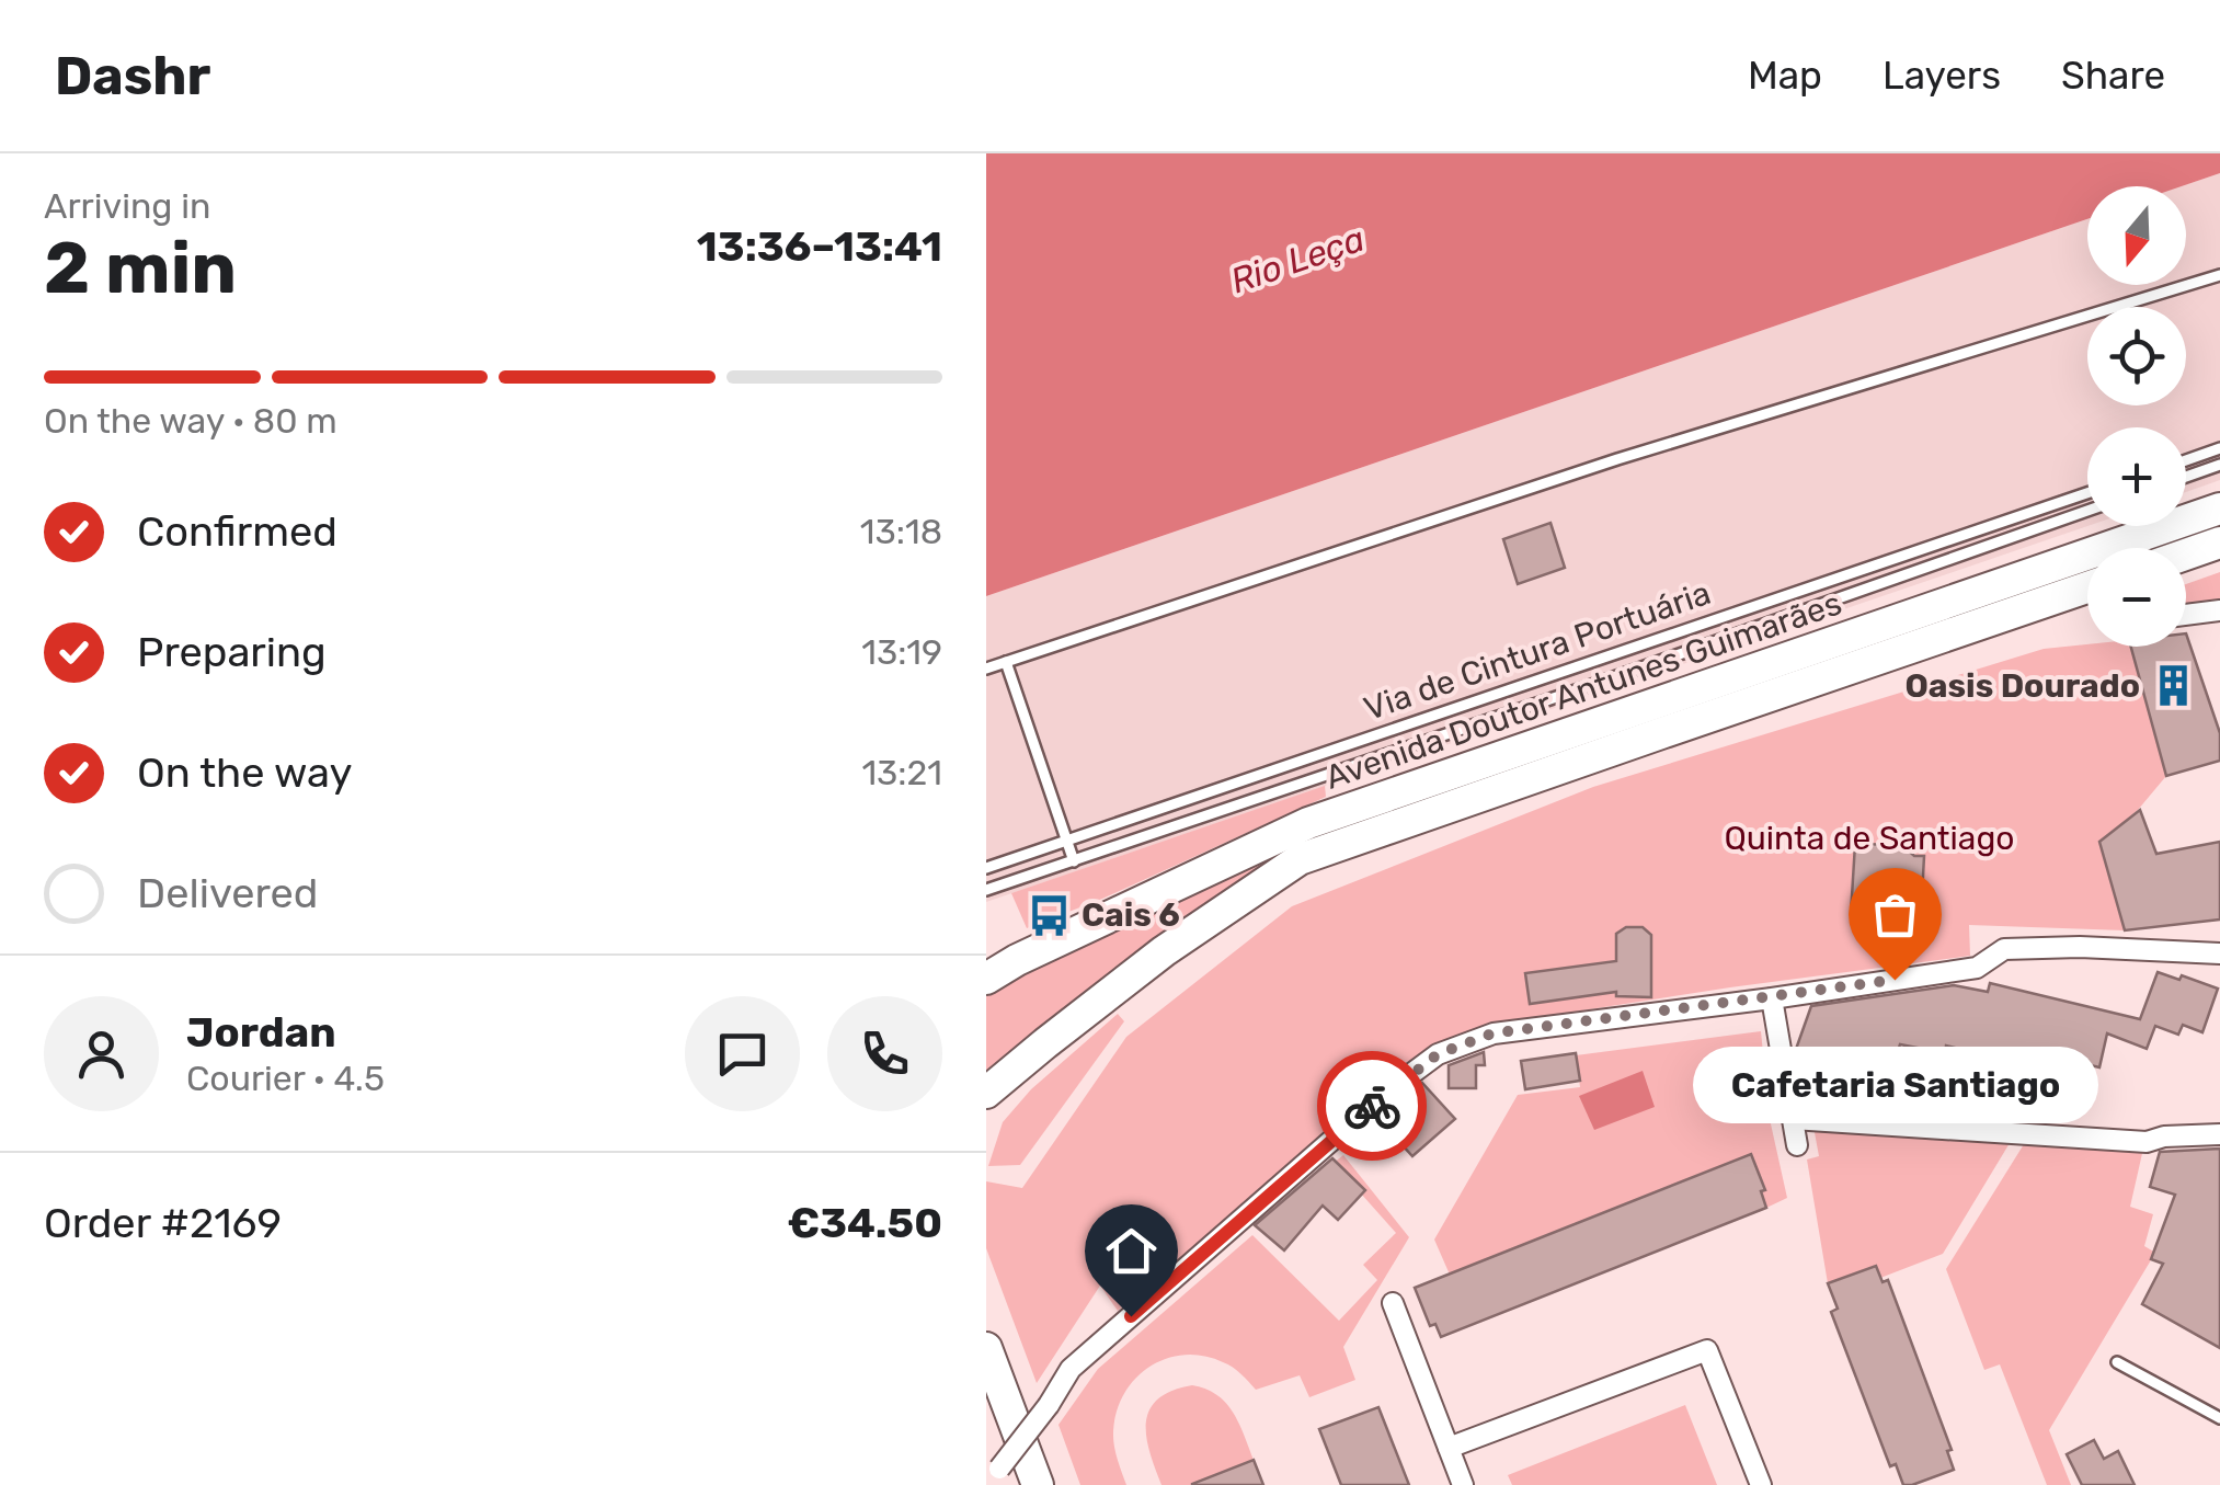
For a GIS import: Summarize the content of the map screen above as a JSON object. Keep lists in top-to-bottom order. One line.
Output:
{"streets":{"main road":["Avenida Doutor Antunes Guimarães"],"lane":["Via de Cintura Portuária"]},"water":["Rio Leça"],"parks":["Quinta de Santiago"],"places":{"building":["Oasis Dourado"],"bus stop":["Cais 6"],"other":["Cafetaria Santiago"]},"north":"bottom","page":{"header":"Dashr","nav":["Map","Layers","Share"],"heading":["2 min","Arriving in","13:36–13:41"],"panel":["Jordan","Courier · 4.5","Order #2169","€34.50"],"map_buttons":["+","−"],"bar":"On the way · 80 m","list":[["Confirmed","13:18"],["Preparing","13:19"],["On the way","13:21"],"Delivered"],"bubble":"Cafetaria Santiago"}}
